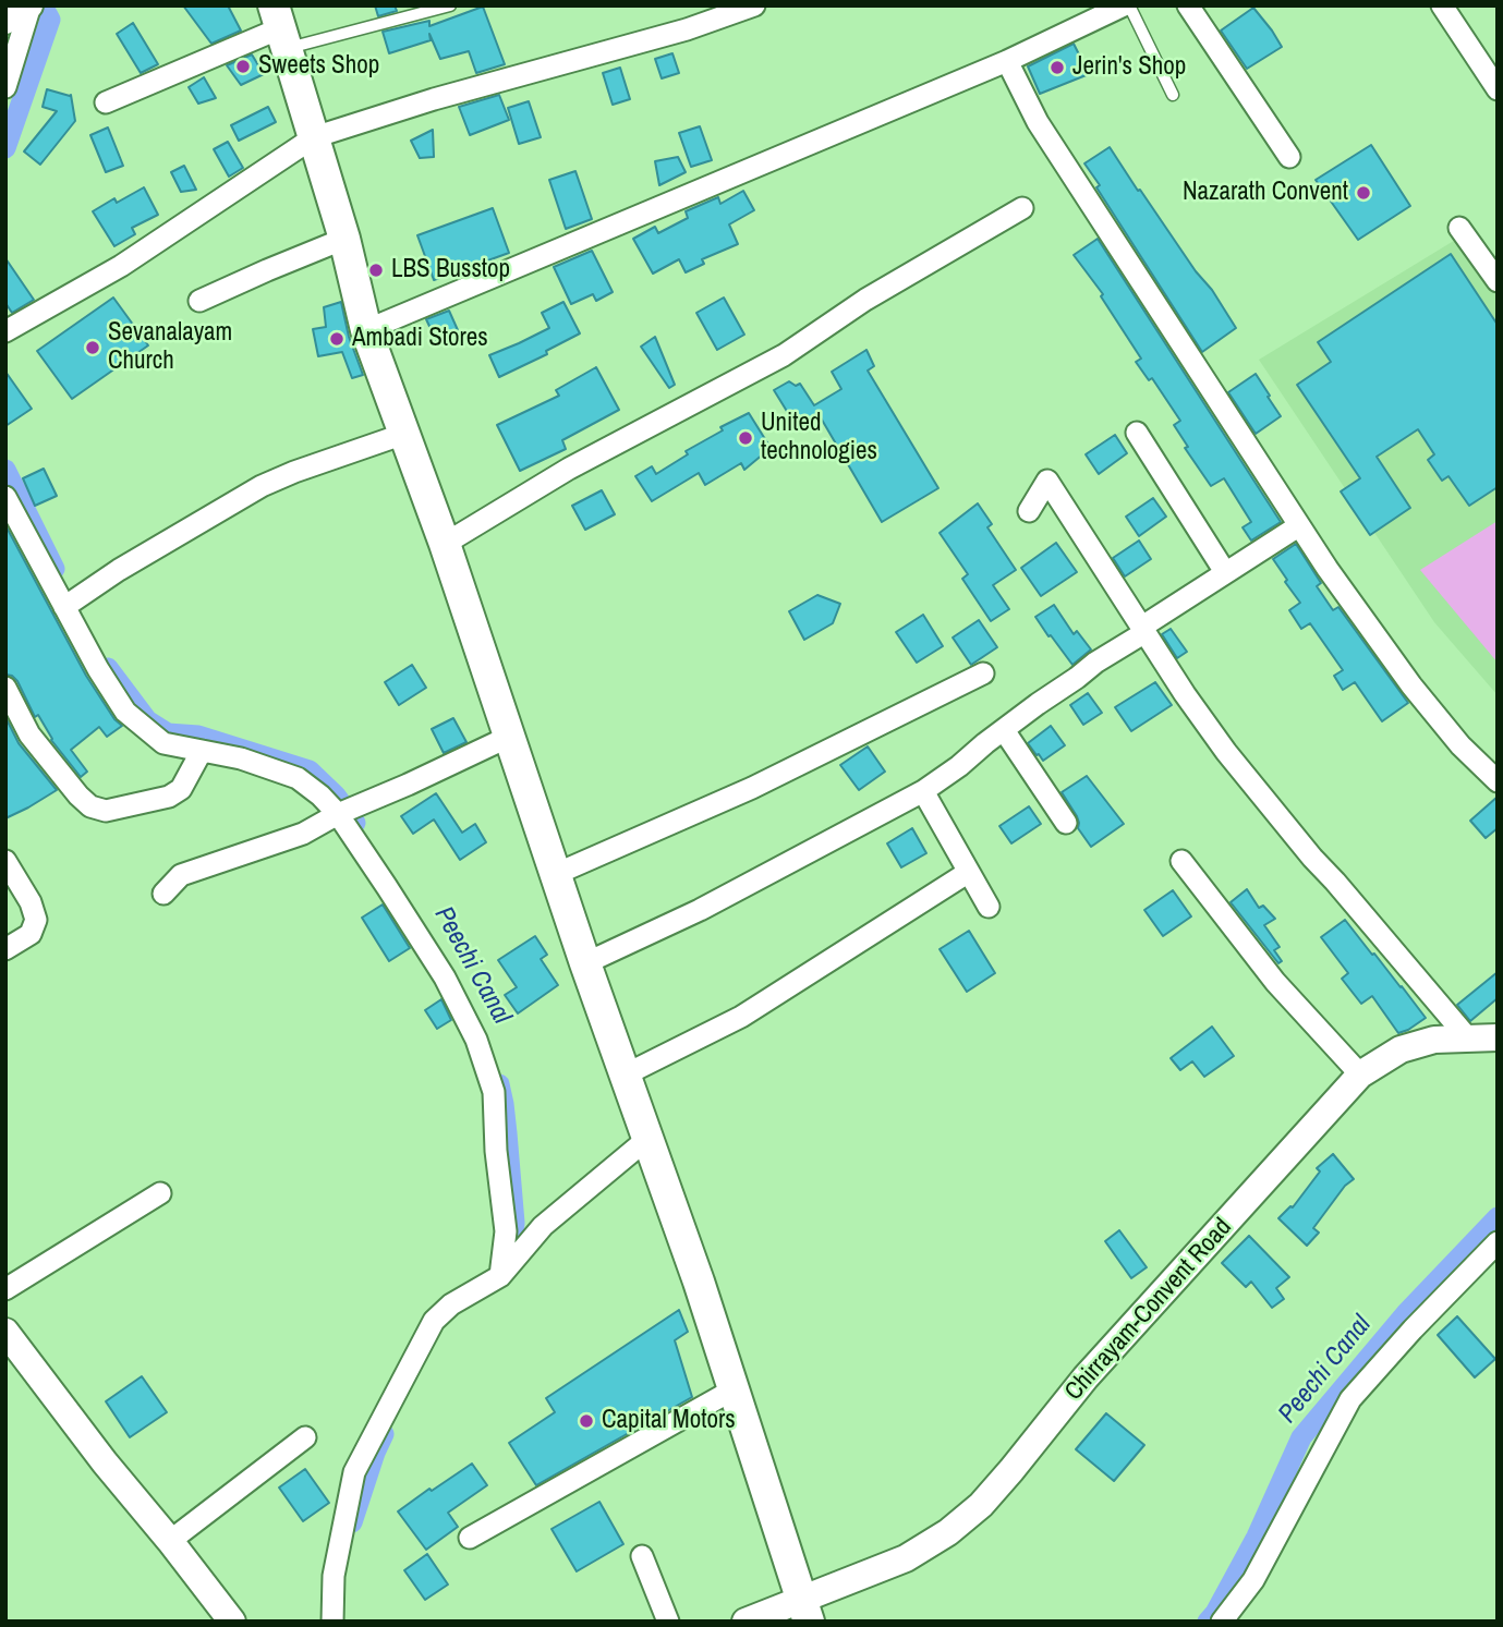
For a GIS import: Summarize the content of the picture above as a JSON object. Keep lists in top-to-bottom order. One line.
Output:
{"streets":{"street":["Chirrayam-Convent Road"]},"water":["Peechi Canal"],"places":["Sweets Shop","Jerin's Shop","Nazarath Convent","LBS Busstop","Ambadi Stores","Sevanalayam Church","United technologies","Capital Motors"]}
